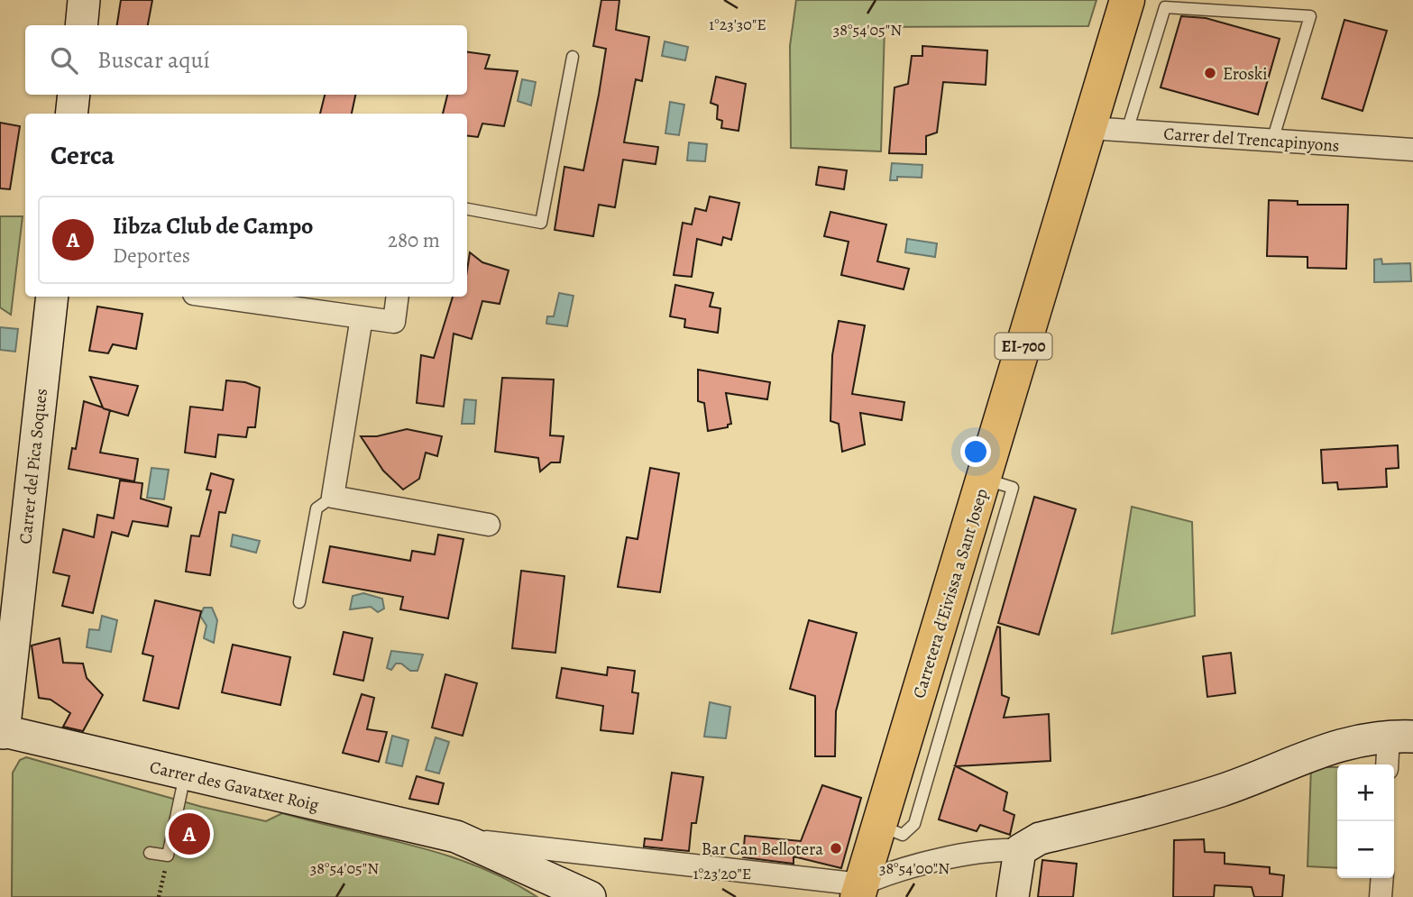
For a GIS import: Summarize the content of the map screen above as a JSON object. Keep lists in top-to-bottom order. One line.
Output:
{"streets":{"main road":["EI-700","Carretera d'Eivissa a Sant Josep"],"street":["Carrer del Trencapinyons","Carrer del Pica Soques","Carrer des Gavatxet Roig"]},"crossings":[["Carrer del Trencapinyons","Carretera d'Eivissa a Sant Josep"],["Carrer del Pica Soques","Carrer des Gavatxet Roig"],["Carretera d'Eivissa a Sant Josep","Carrer des Gavatxet Roig"]],"places":["Eroski","Bar Can Bellotera"],"page":{"search":"Buscar aquí","heading":"Cerca","list":[{"mark":"A","name":"Iibza Club de Campo","note":"Deportes","value":"280 m"}],"map_buttons":["+","−"],"pins":"A"},"coordinates":["1°23'30\"E","38°54'05\"N","38°54'00\"N","1°23'20\"E"]}
